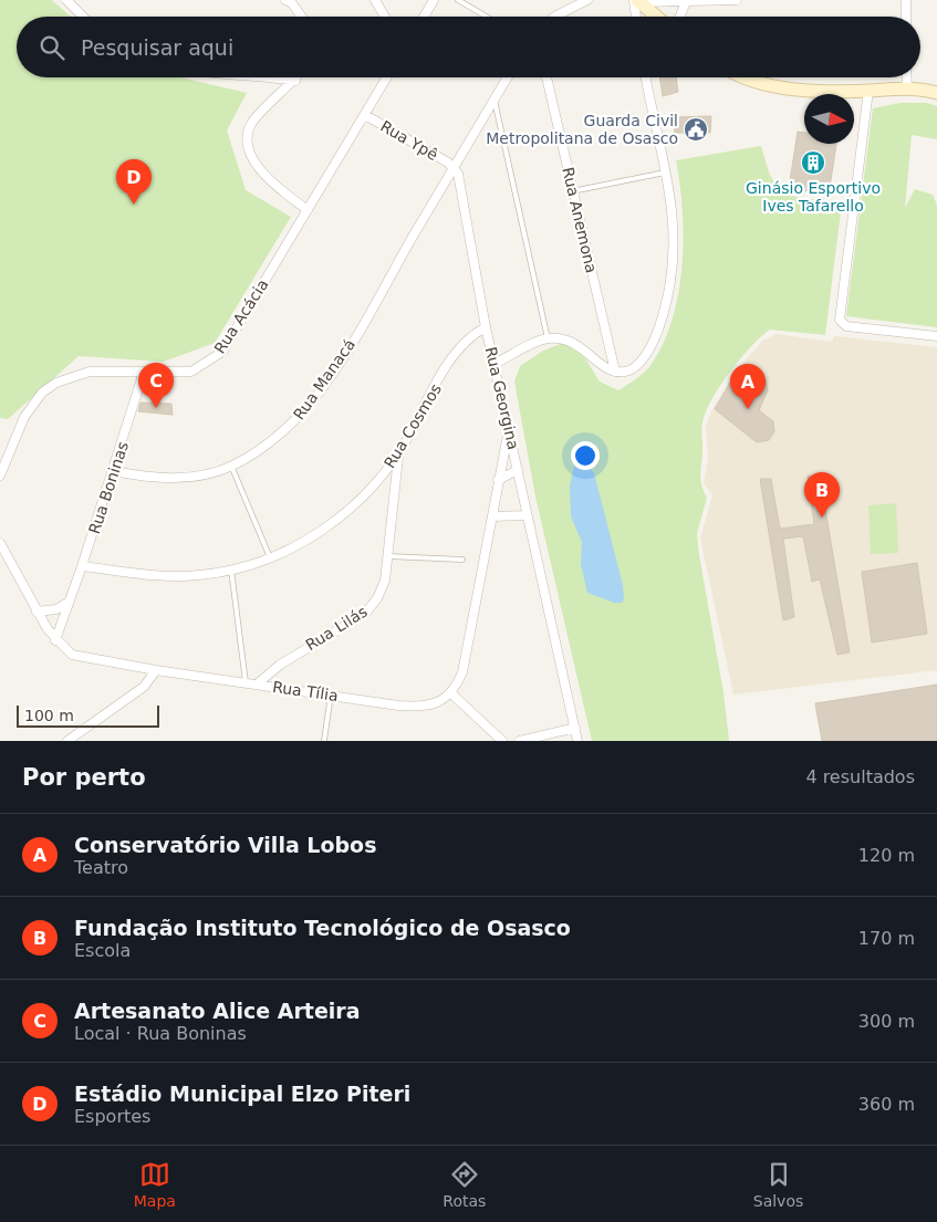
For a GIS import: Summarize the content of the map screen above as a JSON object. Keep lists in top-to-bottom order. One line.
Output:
{"streets":{"street":["Rua Ypê","Rua Anemona","Rua Acácia","Rua Manacá","Rua Georgina","Rua Cosmos","Rua Boninas","Rua Lilás","Rua Tília"]},"crossings":[["Rua Ypê","Rua Acácia"],["Rua Ypê","Rua Manacá"],["Rua Ypê","Rua Georgina"],["Rua Acácia","Rua Boninas"],["Rua Manacá","Rua Georgina"],["Rua Manacá","Rua Boninas"],["Rua Georgina","Rua Cosmos"],["Rua Cosmos","Rua Boninas"],["Rua Cosmos","Rua Lilás"],["Rua Boninas","Rua Tília"],["Rua Lilás","Rua Tília"]],"places":{"public building":["Guarda Civil Metropolitana de Osasco"],"building":["Ginásio Esportivo Ives Tafarello"]},"scale_bar":"100 m","north":"right","page":{"search":"Pesquisar aqui","pins":["D","C","A","B"],"scale":"100 m","heading":["Por perto","4 resultados"],"list":[{"mark":"A","name":"Conservatório Villa Lobos","note":"Teatro","value":"120 m"},{"mark":"B","name":"Fundação Instituto Tecnológico de Osasco","note":"Escola","value":"170 m"},{"mark":"C","name":"Artesanato Alice Arteira","note":"Local · Rua Boninas","value":"300 m"},{"mark":"D","name":"Estádio Municipal Elzo Piteri","note":"Esportes","value":"360 m"}],"nav":["Mapa","Rotas","Salvos"]}}
